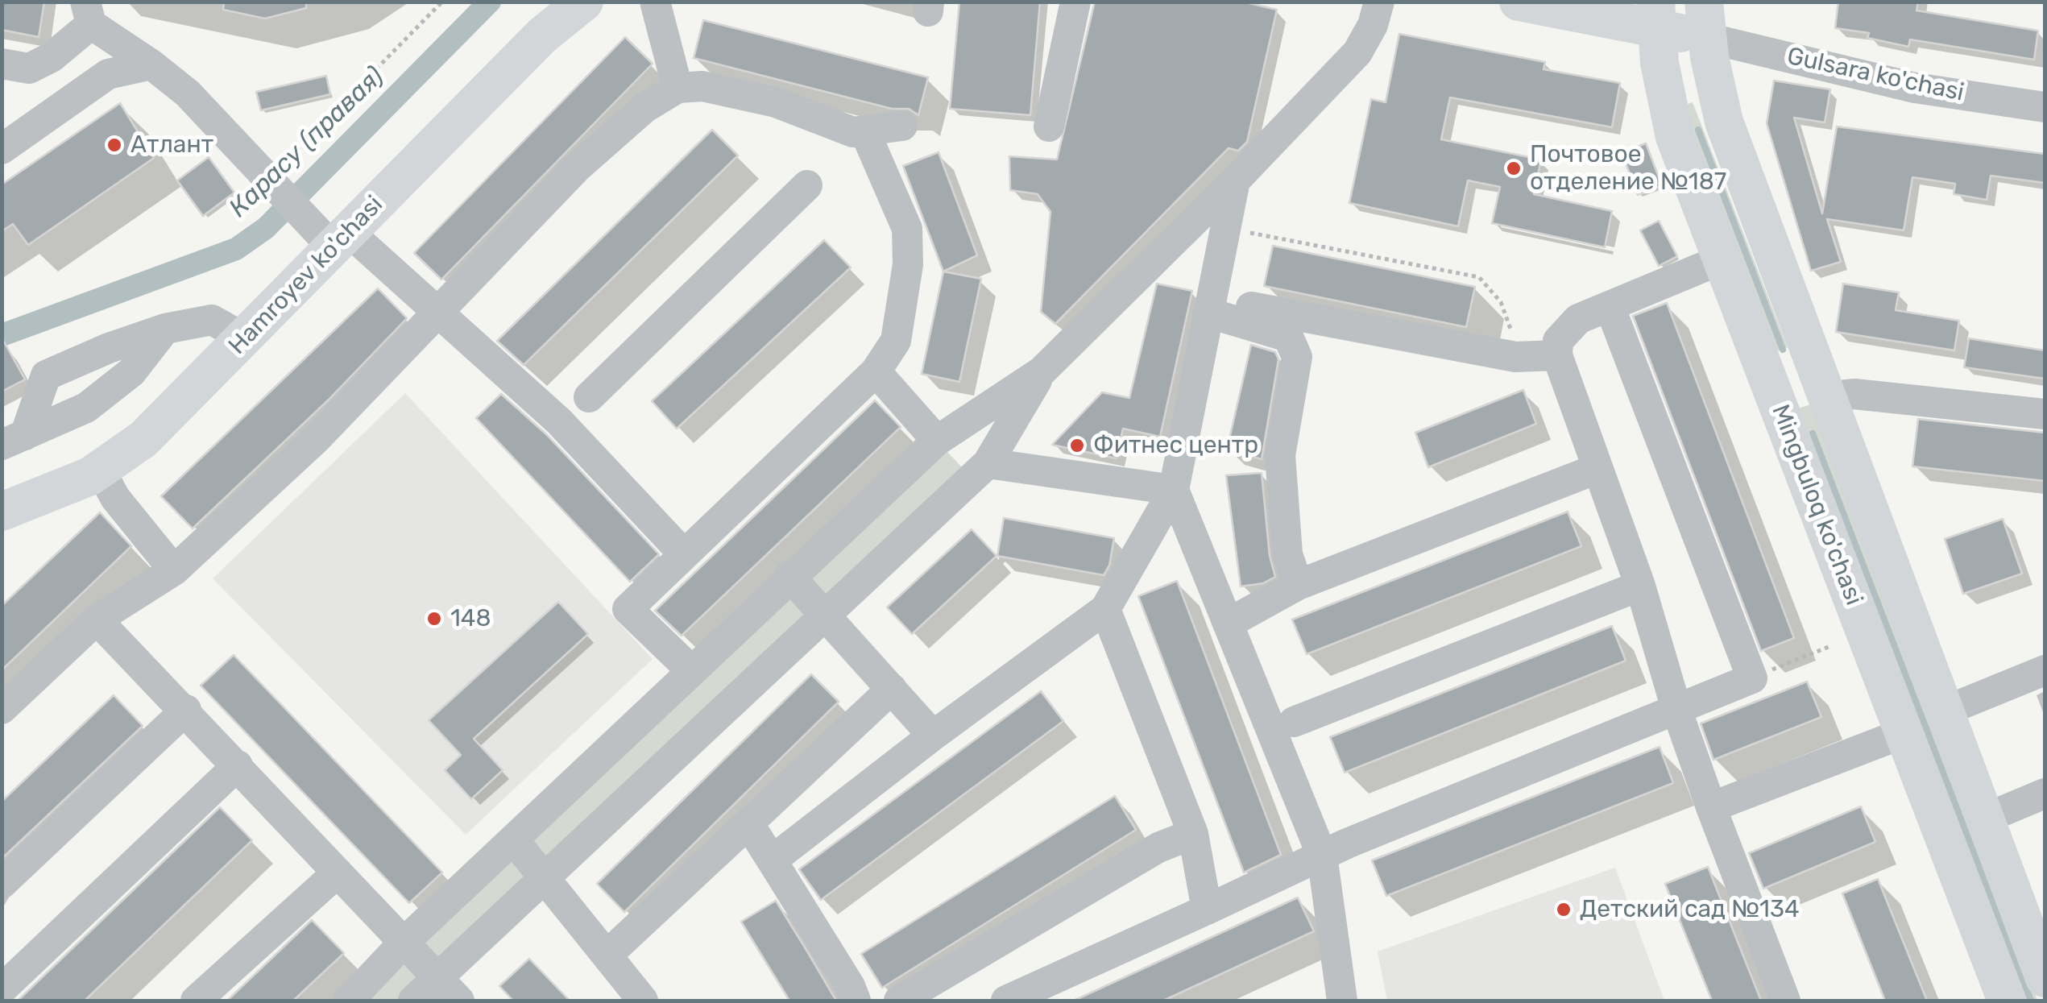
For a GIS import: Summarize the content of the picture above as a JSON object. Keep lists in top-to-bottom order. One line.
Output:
{"streets":{"main road":["Hamroyev ko'chasi","Mingbuloq ko'chasi"],"street":["Gulsara ko'chasi"]},"crossings":[["Gulsara ko'chasi","Mingbuloq ko'chasi"]],"water":["Карасу (правая)"],"places":["Атлант","Почтовое отделение №187","Фитнес центр","148","Детский сад №134"]}
